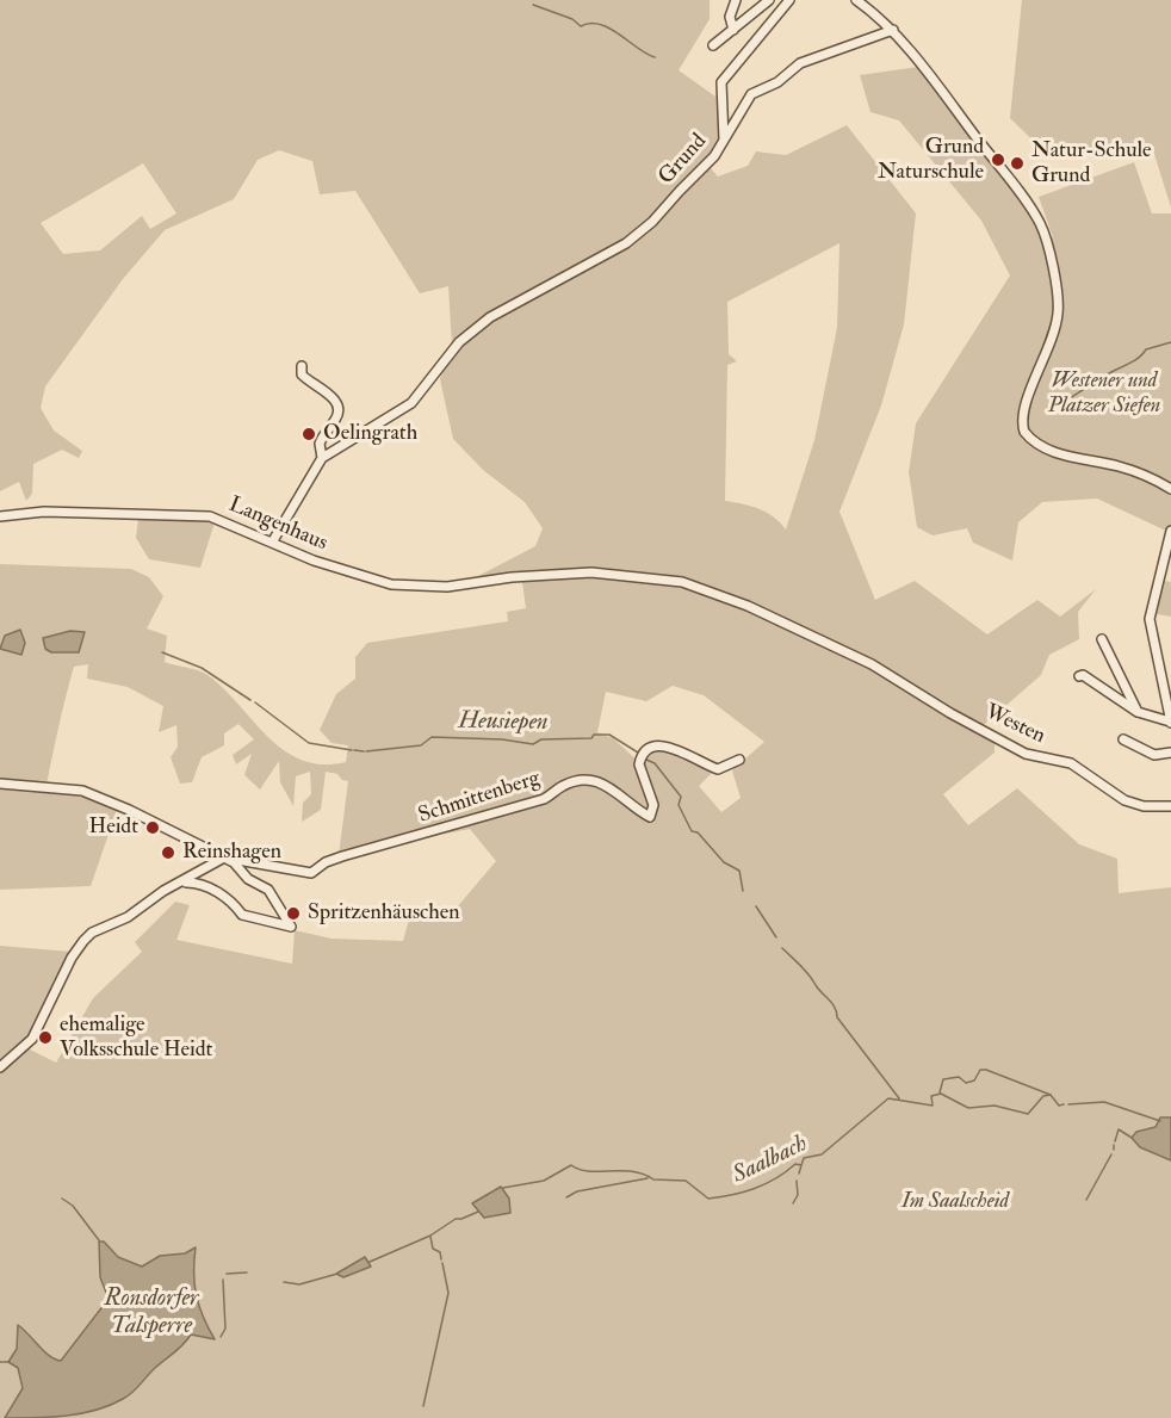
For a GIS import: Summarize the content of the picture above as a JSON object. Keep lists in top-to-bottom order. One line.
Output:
{"streets":{"street":["Grund","Langenhaus","Westen","Schmittenberg"]},"crossings":[["Langenhaus","Westen"]],"water":["Heusiepen","Saalbach","Ronsdorfer Talsperre"],"parks":["Westener und Platzer Siefen","Im Saalscheid"],"places":["Grund Naturschule","Natur-Schule Grund","Oelingrath","Heidt","Reinshagen","Spritzenhäuschen","ehemalige Volksschule Heidt"]}
